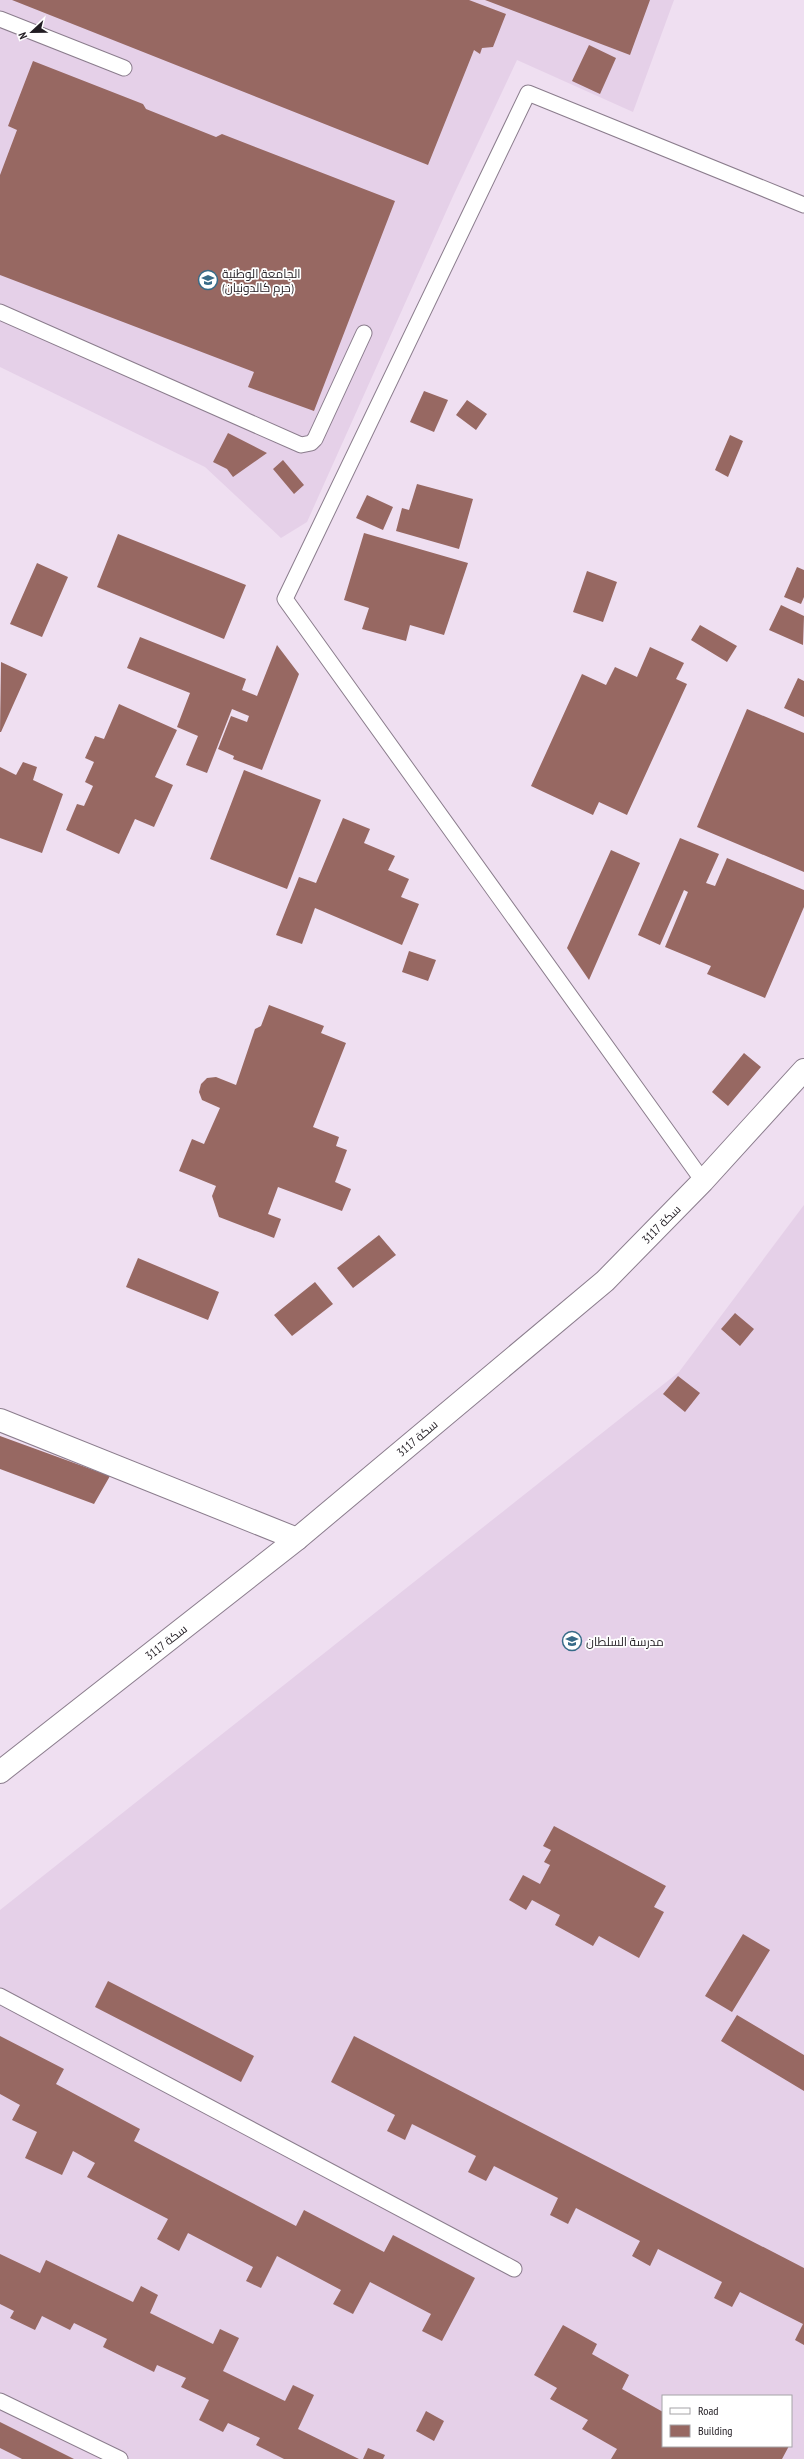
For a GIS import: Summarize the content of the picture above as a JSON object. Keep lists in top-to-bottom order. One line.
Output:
{"streets":{"street":["سكة 3117"]},"places":{"school or university":["الجامعة الوطنية (حرم كالدونيان)","مدرسة السلطان"]},"legend":["Road","Building"],"north":"left"}
